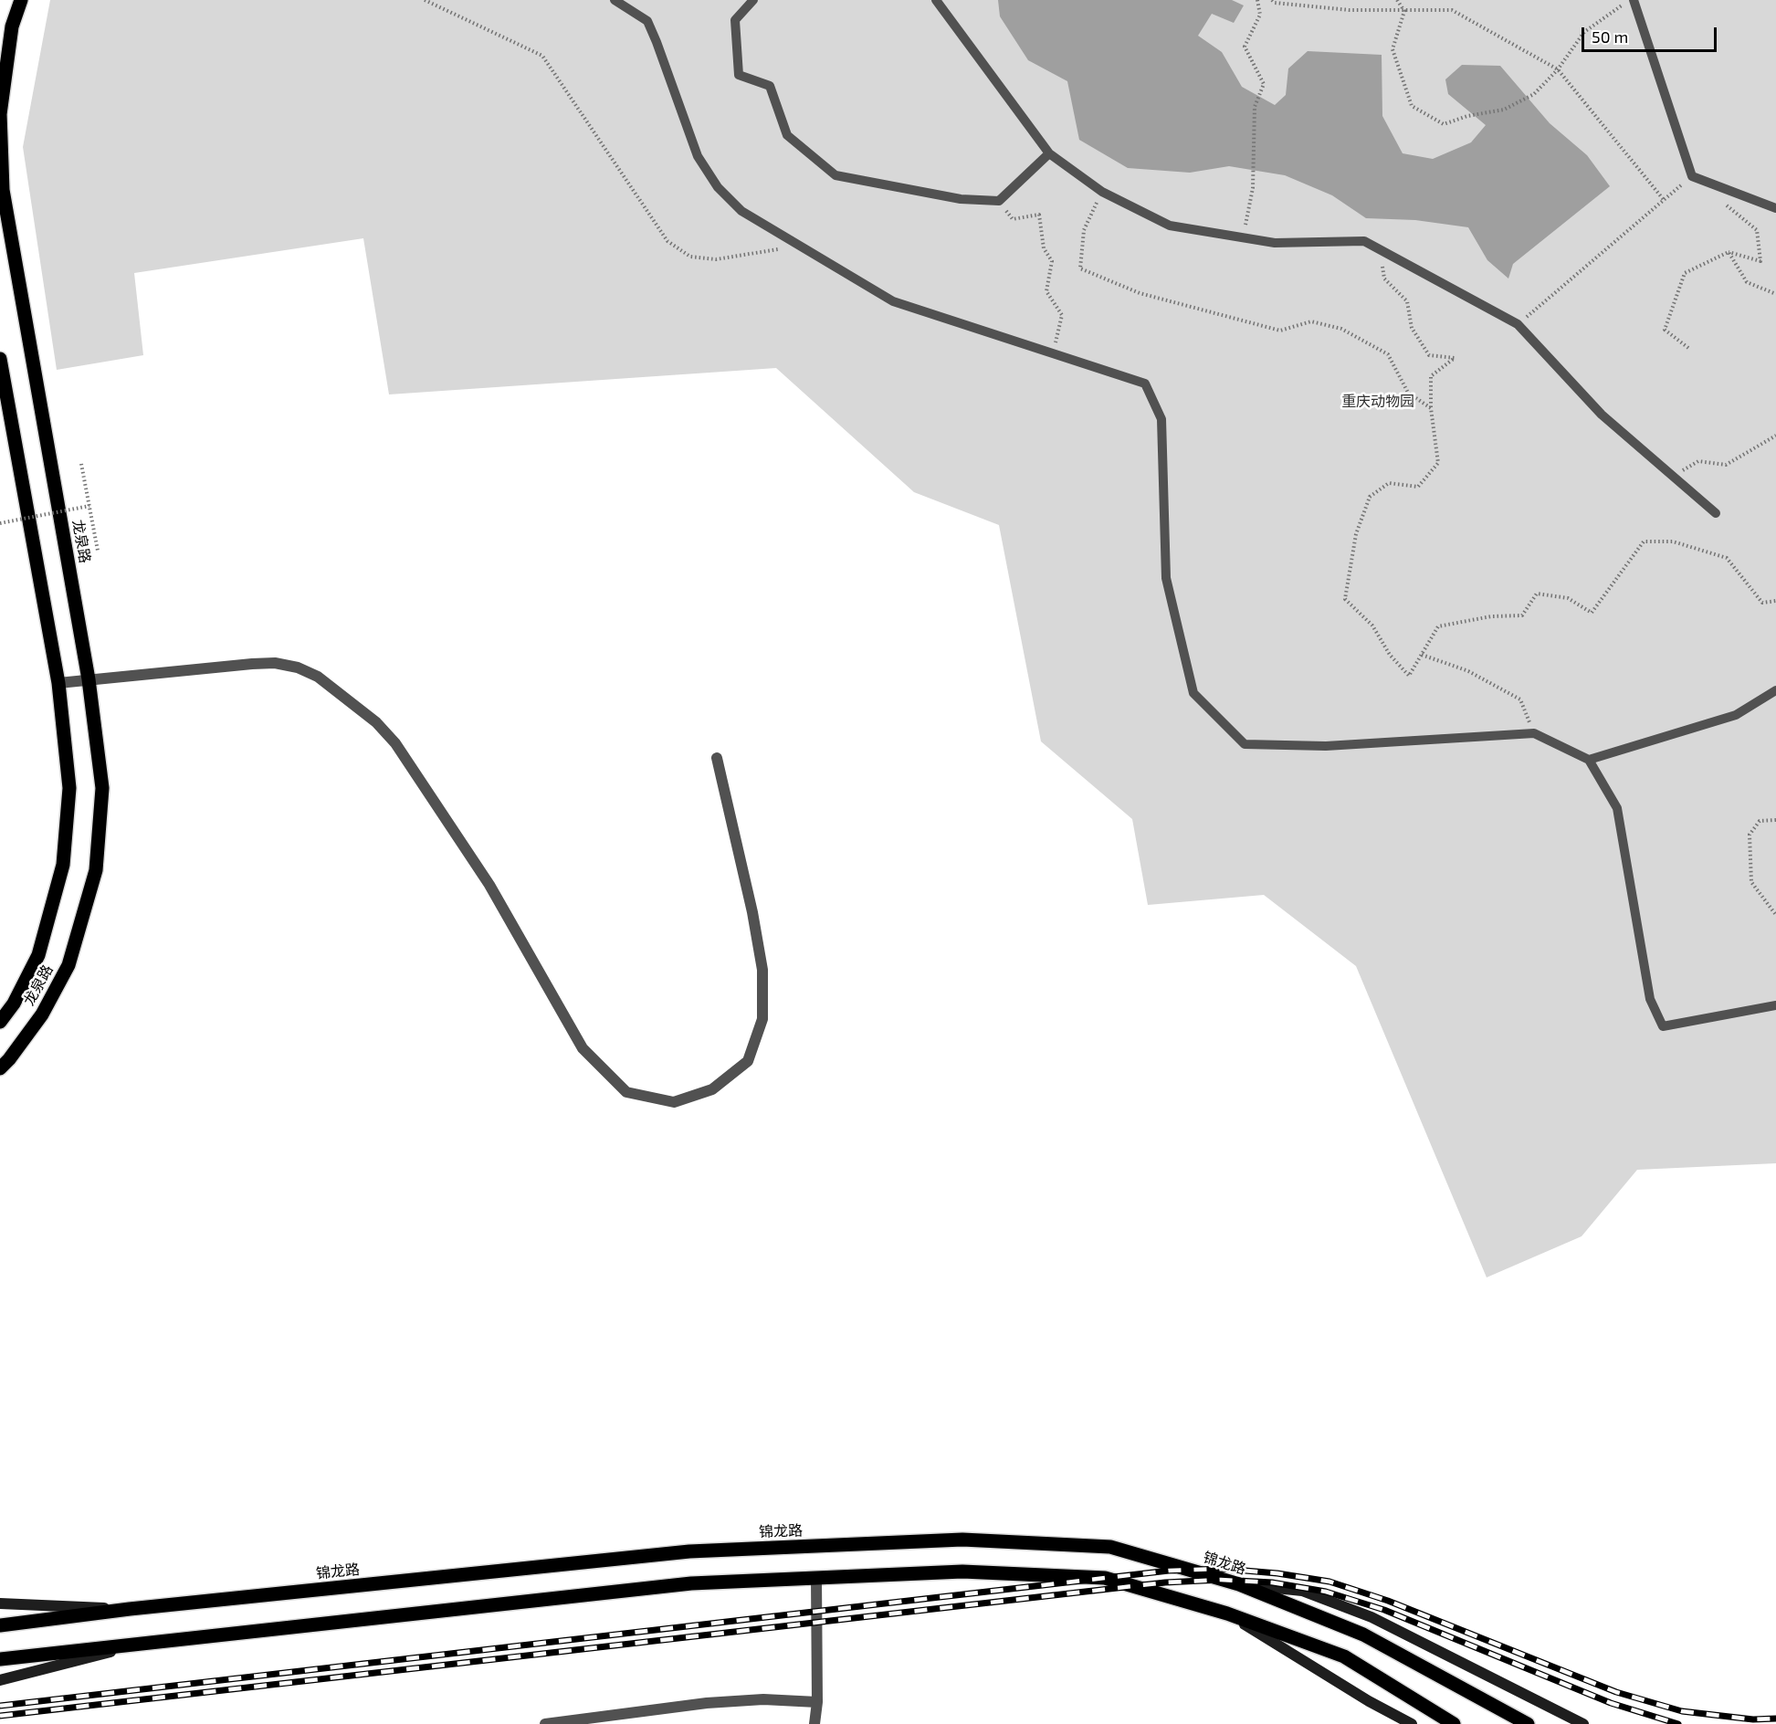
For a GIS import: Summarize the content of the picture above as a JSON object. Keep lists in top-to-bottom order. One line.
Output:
{"streets":{"main road":["龙泉路","锦龙路"]},"parks":["重庆动物园"],"scale_bar":"50 m"}
